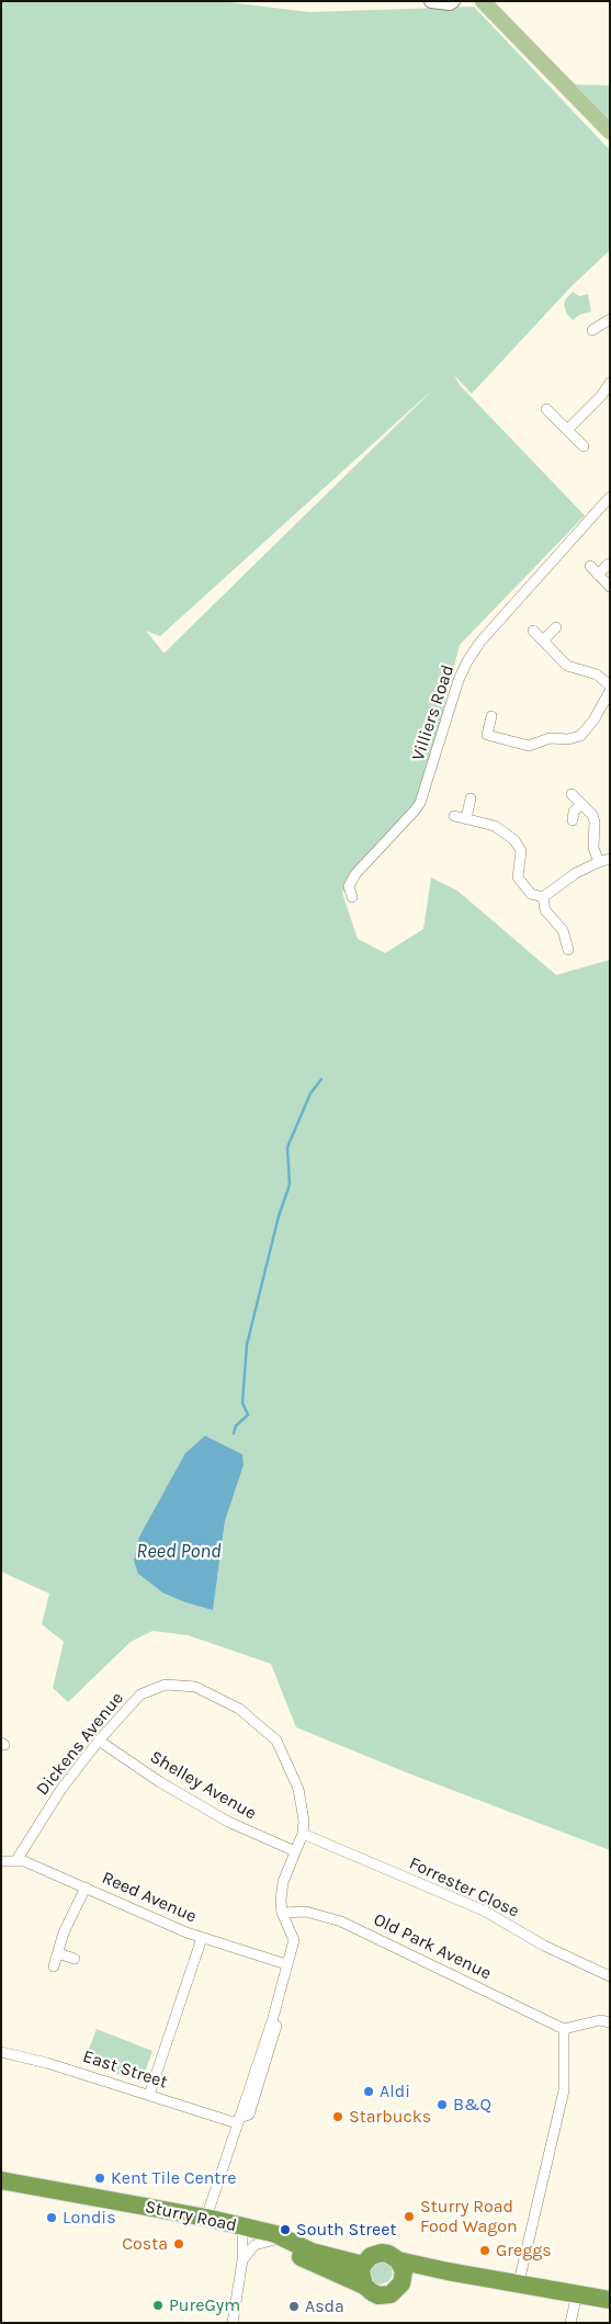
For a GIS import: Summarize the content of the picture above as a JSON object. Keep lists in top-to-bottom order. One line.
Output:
{"streets":{"highway":["Sturry Road"],"street":["Villiers Road","Dickens Avenue","Shelley Avenue","Forrester Close","Reed Avenue","Old Park Avenue","East Street"]},"crossings":[["Dickens Avenue","Shelley Avenue"],["Dickens Avenue","Forrester Close"],["Dickens Avenue","Reed Avenue"]],"water":["Reed Pond"],"places":["Aldi","B&Q","Starbucks","Kent Tile Centre","Sturry Road Food Wagon","Londis","South Street","Costa","Greggs","PureGym","Asda"]}
